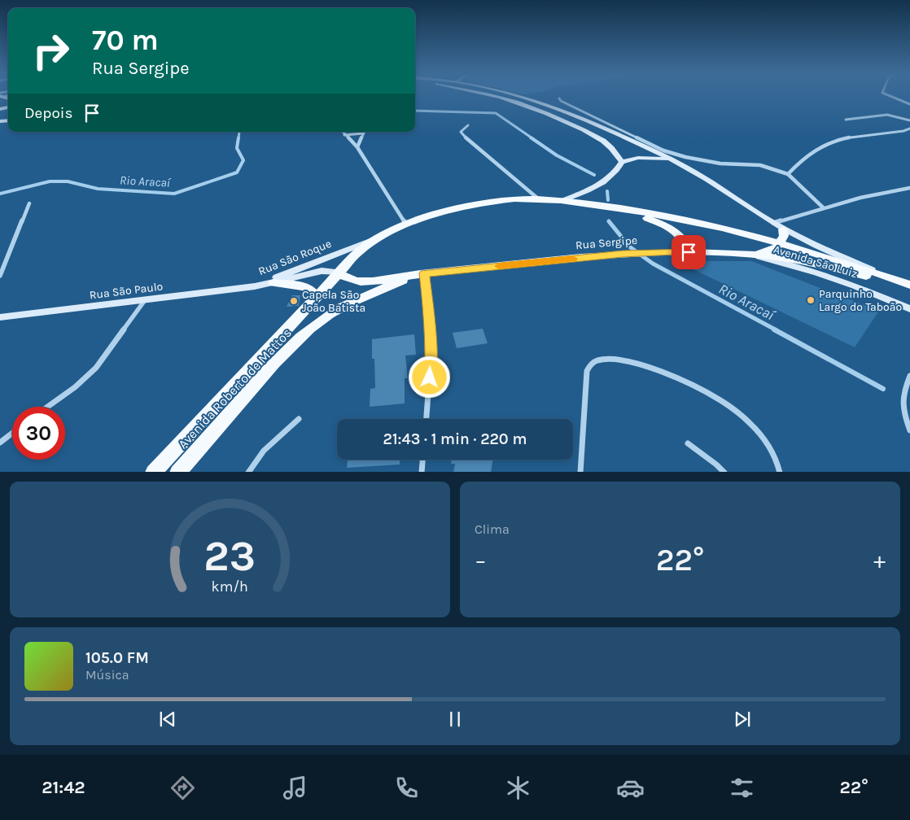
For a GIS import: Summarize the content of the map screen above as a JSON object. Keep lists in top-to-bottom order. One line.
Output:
{"streets":{"main road":["Rua Sergipe","Rua São Roque","Avenida São Luiz","Rua São Paulo","Avenida Roberto de Mattos"]},"crossings":[["Rua Sergipe","Avenida São Luiz"],["Rua Sergipe","Avenida Roberto de Mattos"],["Rua São Roque","Rua São Paulo"]],"water":["Rio Aracaí"],"places":["Parquinho Largo do Taboão","Capela São João Batista"],"page":{"turn":["70 m","Rua Sergipe"],"then":"Depois","limit":"30","trip":"21:43 · 1 min · 220 m","tile":"Clima","heat":["−","22°","+"],"song":["105.0 FM","Música"],"tabs":["21:42","22°"],"gauge":["23","km/h"]}}
